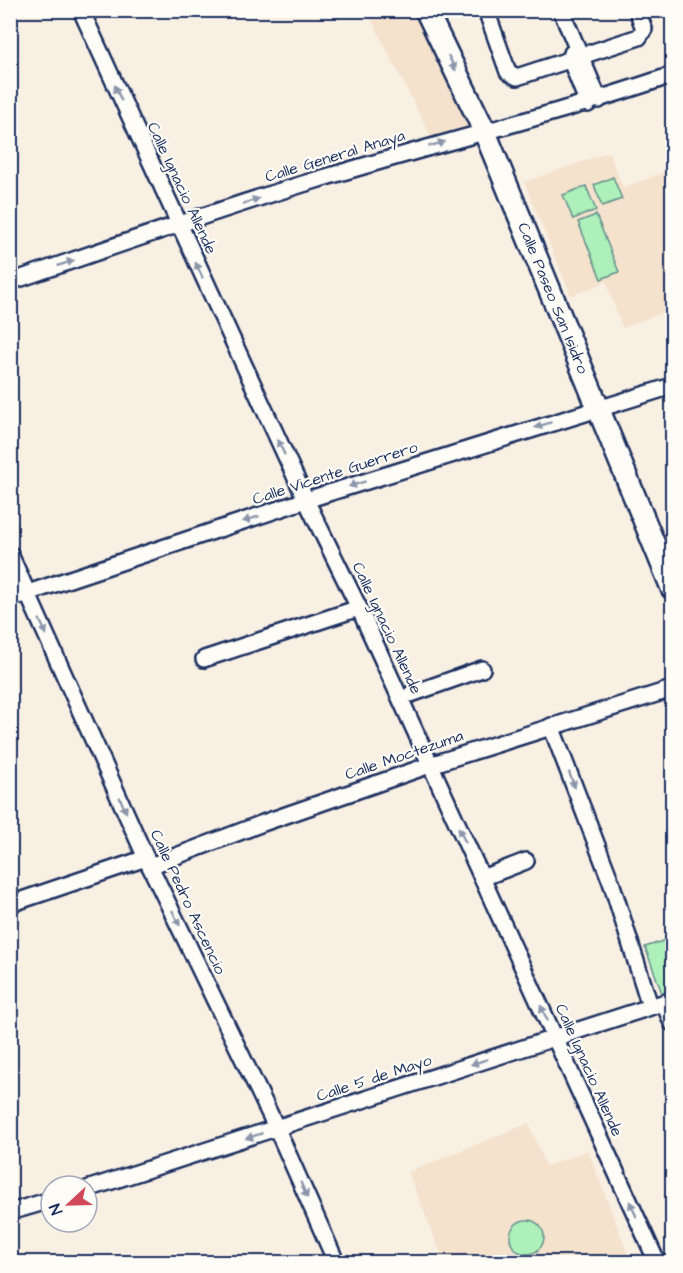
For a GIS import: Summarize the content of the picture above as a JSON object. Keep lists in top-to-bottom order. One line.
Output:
{"streets":{"main road":["Calle Paseo San Isidro"],"street":["Calle General Anaya","Calle Ignacio Allende","Calle Vicente Guerrero","Calle Moctezuma","Calle Pedro Ascencio","Calle 5 de Mayo"]},"crossings":[["Calle General Anaya","Calle Ignacio Allende"],["Calle General Anaya","Calle Paseo San Isidro"],["Calle Ignacio Allende","Calle Vicente Guerrero"],["Calle Ignacio Allende","Calle Moctezuma"],["Calle Ignacio Allende","Calle 5 de Mayo"],["Calle Paseo San Isidro","Calle Vicente Guerrero"],["Calle Vicente Guerrero","Calle Pedro Ascencio"],["Calle Moctezuma","Calle Pedro Ascencio"],["Calle Pedro Ascencio","Calle 5 de Mayo"]],"one_way":["Calle General Anaya","Calle Ignacio Allende","Calle Vicente Guerrero","Calle Pedro Ascencio","Calle 5 de Mayo"],"north":"left"}
